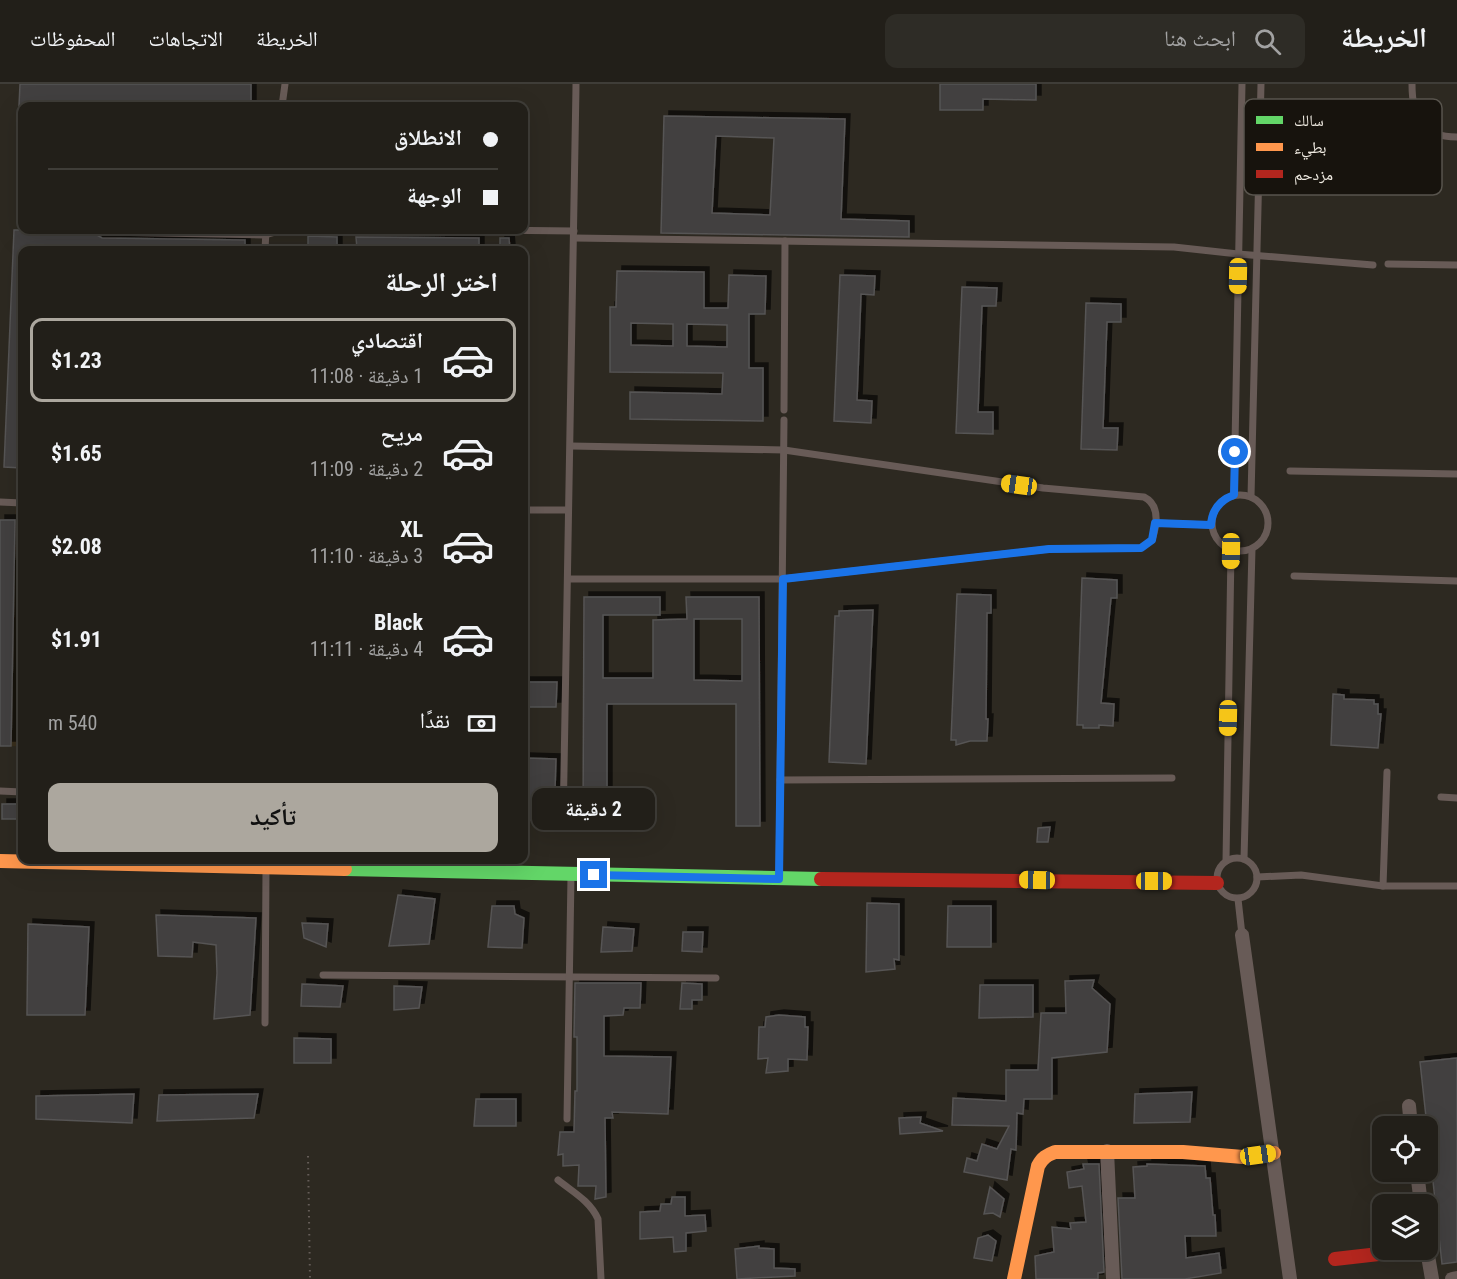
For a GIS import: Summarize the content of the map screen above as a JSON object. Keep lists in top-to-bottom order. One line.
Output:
{"legend":["سالك","بطيء","مزدحم"],"page":{"header":"الخريطة","search":"ابحث هنا","nav":["الخريطة","الاتجاهات","المحفوظات"],"banner":["الانطلاق","الوجهة"],"heading":"اختر الرحلة","list":[{"name":"اقتصادي","note":"1 دقيقة · 11:08","value":"$1.23"},{"name":"مريح","note":"2 دقيقة · 11:09","value":"$1.65"},{"name":"XL","note":"3 دقيقة · 11:10","value":"$2.08"},{"name":"Black","note":"4 دقيقة · 11:11","value":"$1.91"}],"pay":["نقدًا","540 m"],"buttons":"تأكيد","bubble":"2 دقيقة"}}
